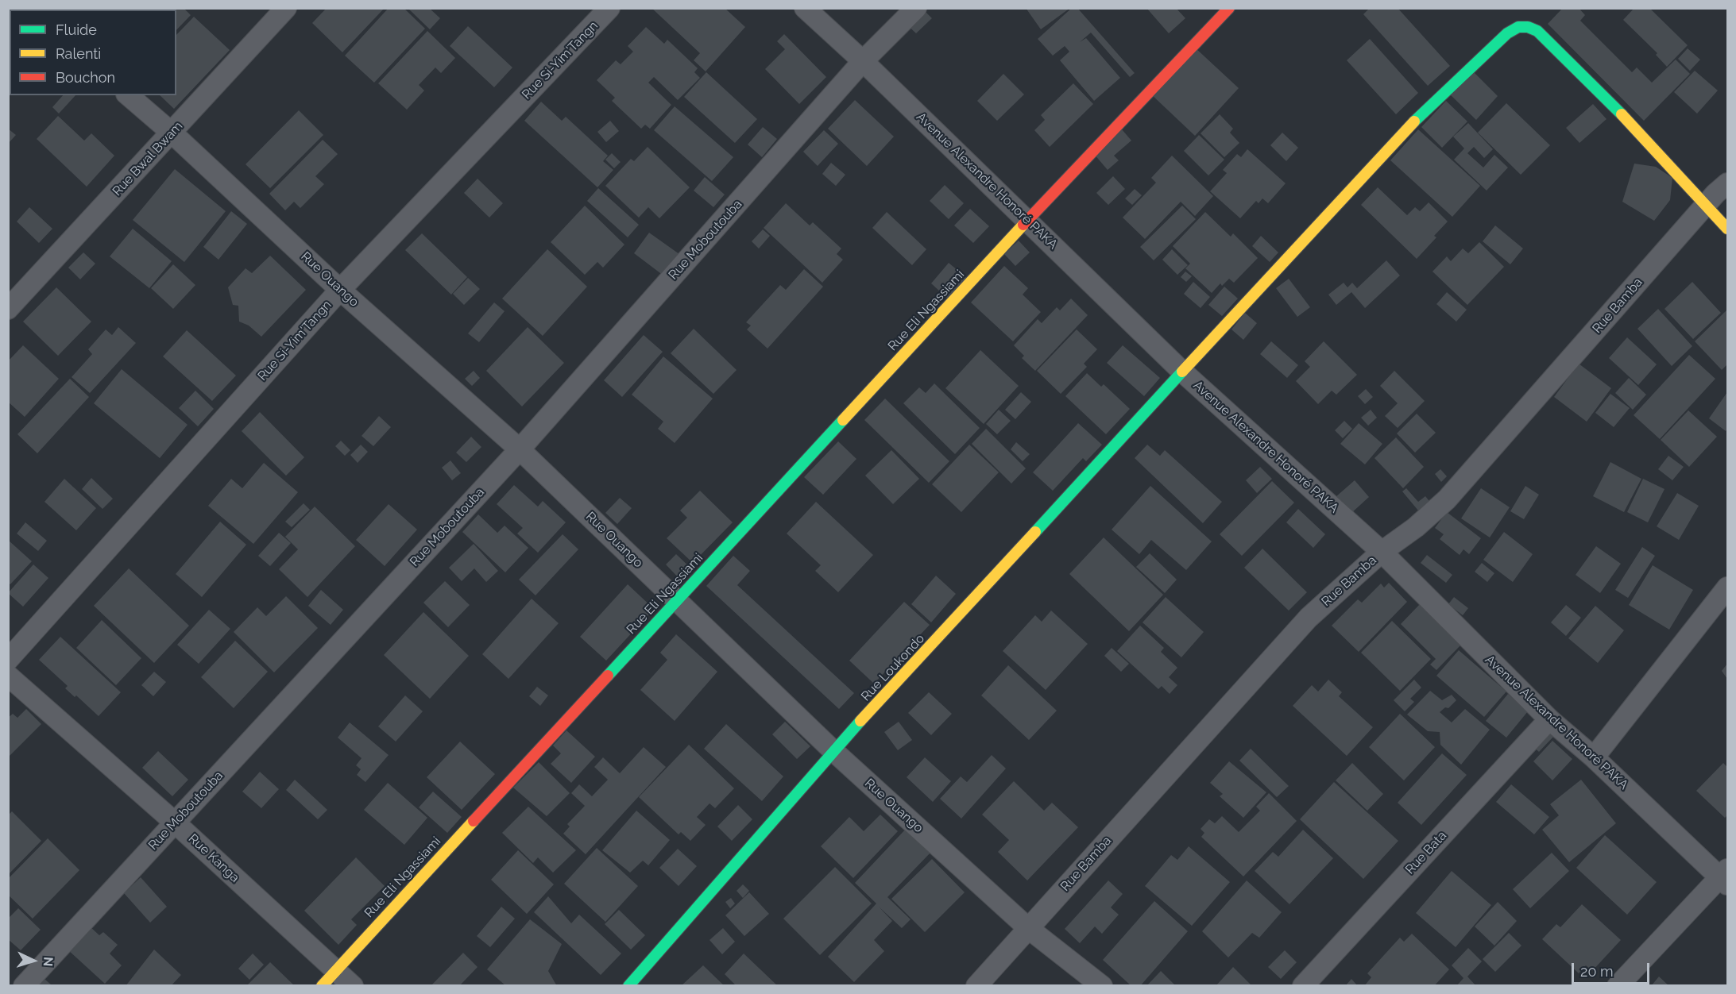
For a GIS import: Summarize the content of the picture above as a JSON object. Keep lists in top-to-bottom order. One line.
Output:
{"streets":{"street":["Rue Si-Yim'Tangn","Rue Bwal Bwam","Avenue Alexandre Honoré PAKA","Rue Moboutouba","Rue Ouango","Rue Bamba","Rue Eli Ngassiami","Rue Loukondo","Rue Bata","Rue Kanga"]},"crossings":[["Rue Si-Yim'Tangn","Rue Ouango"],["Rue Bwal Bwam","Rue Ouango"],["Avenue Alexandre Honoré PAKA","Rue Moboutouba"],["Avenue Alexandre Honoré PAKA","Rue Bamba"],["Avenue Alexandre Honoré PAKA","Rue Eli Ngassiami"],["Avenue Alexandre Honoré PAKA","Rue Loukondo"],["Avenue Alexandre Honoré PAKA","Rue Bata"],["Rue Moboutouba","Rue Ouango"],["Rue Moboutouba","Rue Kanga"],["Rue Ouango","Rue Bamba"],["Rue Ouango","Rue Eli Ngassiami"],["Rue Ouango","Rue Loukondo"],["Rue Bamba","Rue Loukondo"],["Rue Eli Ngassiami","Rue Kanga"]],"legend":["Fluide","Ralenti","Bouchon"],"scale_bar":"20 m","north":"right"}
